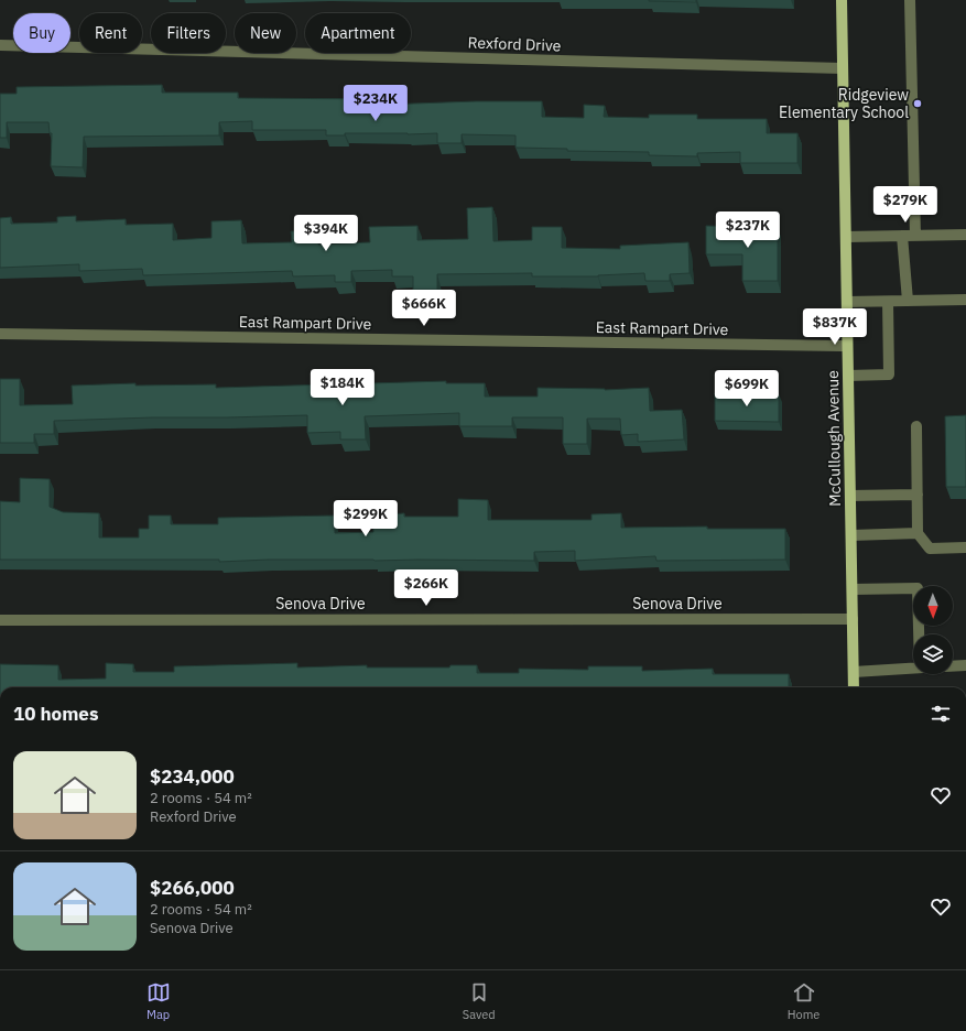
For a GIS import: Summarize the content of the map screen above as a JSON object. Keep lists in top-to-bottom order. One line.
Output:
{"streets":{"main road":["McCullough Avenue"],"street":["Rexford Drive","East Rampart Drive","Senova Drive"]},"crossings":[["Rexford Drive","McCullough Avenue"],["East Rampart Drive","McCullough Avenue"],["McCullough Avenue","Senova Drive"]],"places":["Ridgeview Elementary School"],"north":"bottom","page":{"chip":["Buy","Rent","Filters","New","Apartment"],"price":["$234K","$279K","$237K","$394K","$666K","$837K","$184K","$699K","$299K","$266K"],"heading":"10 homes","list":[{"name":"$234,000","note":"2 rooms · 54 m² · Rexford Drive"},{"name":"$266,000","note":"2 rooms · 54 m² · Senova Drive"}],"tabs":["Map","Saved","Home"]}}
